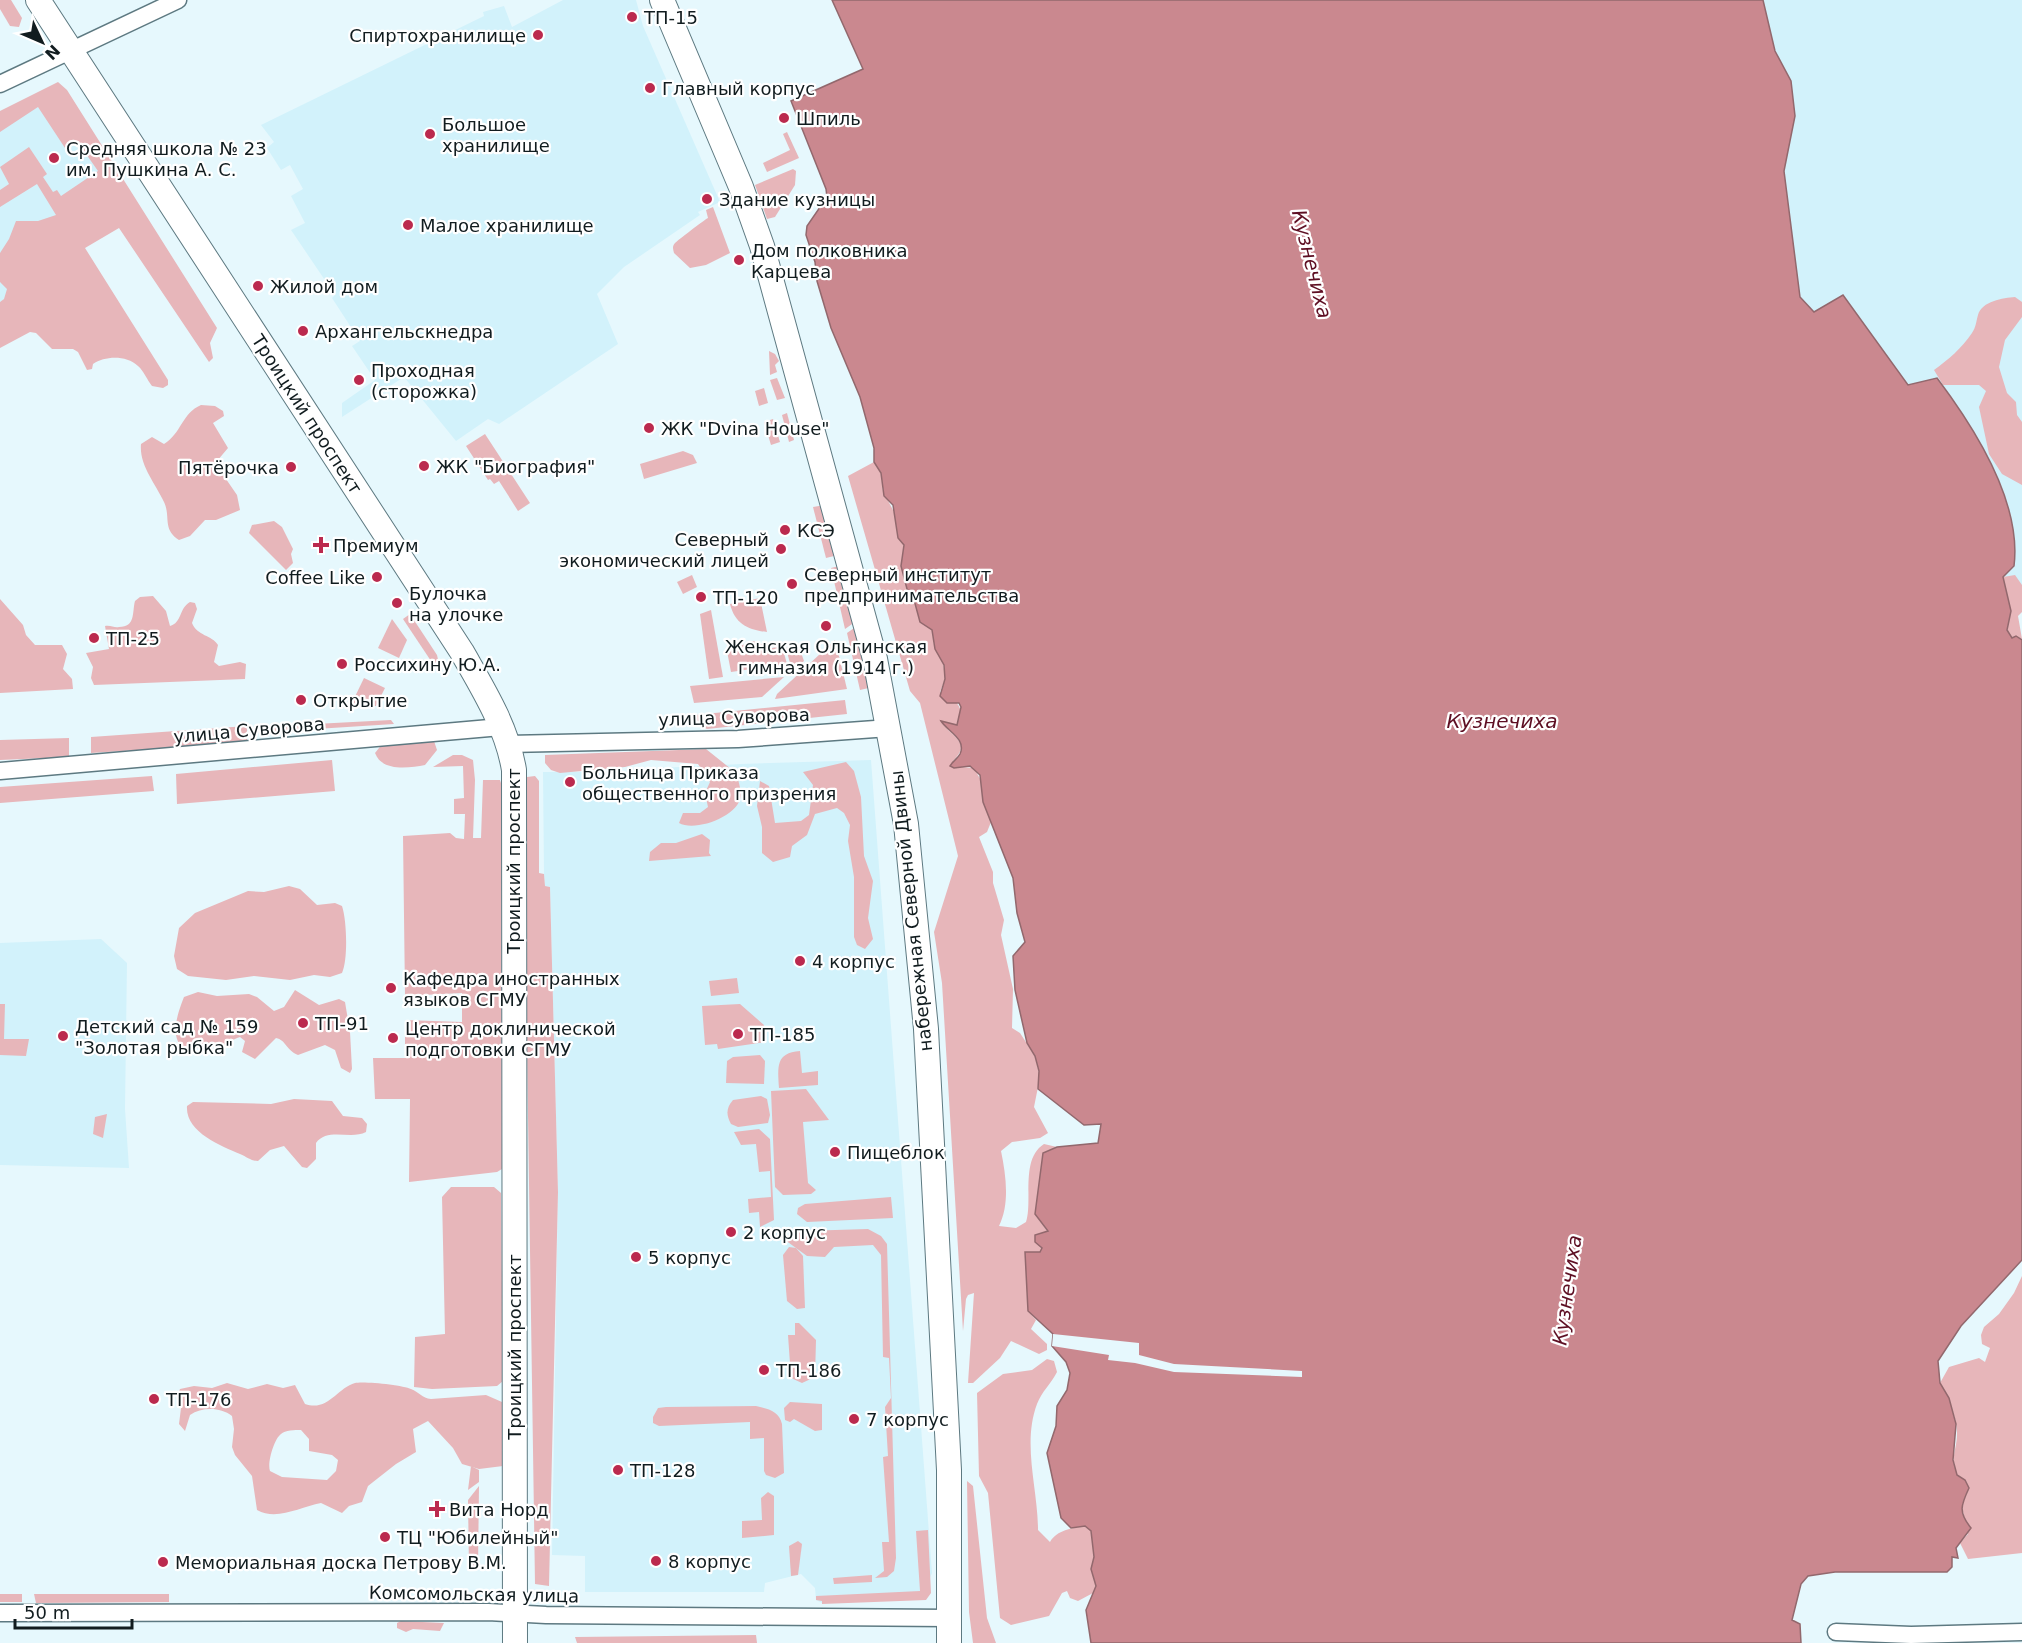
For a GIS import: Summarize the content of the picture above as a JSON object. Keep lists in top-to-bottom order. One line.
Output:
{"streets":{"main road":["Троицкий проспект","набережная Северной Двины"],"street":["улица Суворова","Комсомольская улица"]},"crossings":[["Троицкий проспект","улица Суворова"],["Троицкий проспект","Комсомольская улица"],["улица Суворова","набережная Северной Двины"],["набережная Северной Двины","Комсомольская улица"]],"water":["Кузнечиха"],"places":{"other":["ТП-15","Спиртохранилище","Главный корпус","Шпиль","Большое хранилище","Средняя школа № 23 им. Пушкина А. С.","Здание кузницы","Малое хранилище","Дом полковника Карцева","Жилой дом","Архангельскнедра","Проходная (сторожка)","ЖК \"Dvina House\"","ЖК \"Биография\"","Пятёрочка","КСЭ","Северный экономический лицей","Coffee Like","Северный институт предпринимательства","ТП-120","Булочка на улочке","Женская Ольгинская гимназия (1914 г.)","ТП-25","Россихину Ю.А.","Открытие","Больница Приказа общественного призрения","4 корпус","Кафедра иностранных языков СГМУ","ТП-91","ТП-185","Детский сад № 159 \"Золотая рыбка\"","Центр доклинической подготовки СГМУ","Пищеблок","2 корпус","5 корпус","ТП-186","ТП-176","7 корпус","ТП-128","ТЦ \"Юбилейный\"","8 корпус","Мемориальная доска Петрову В.М."],"health":["Премиум","Вита Норд"]},"scale_bar":"50 m","north":"bottom right"}
